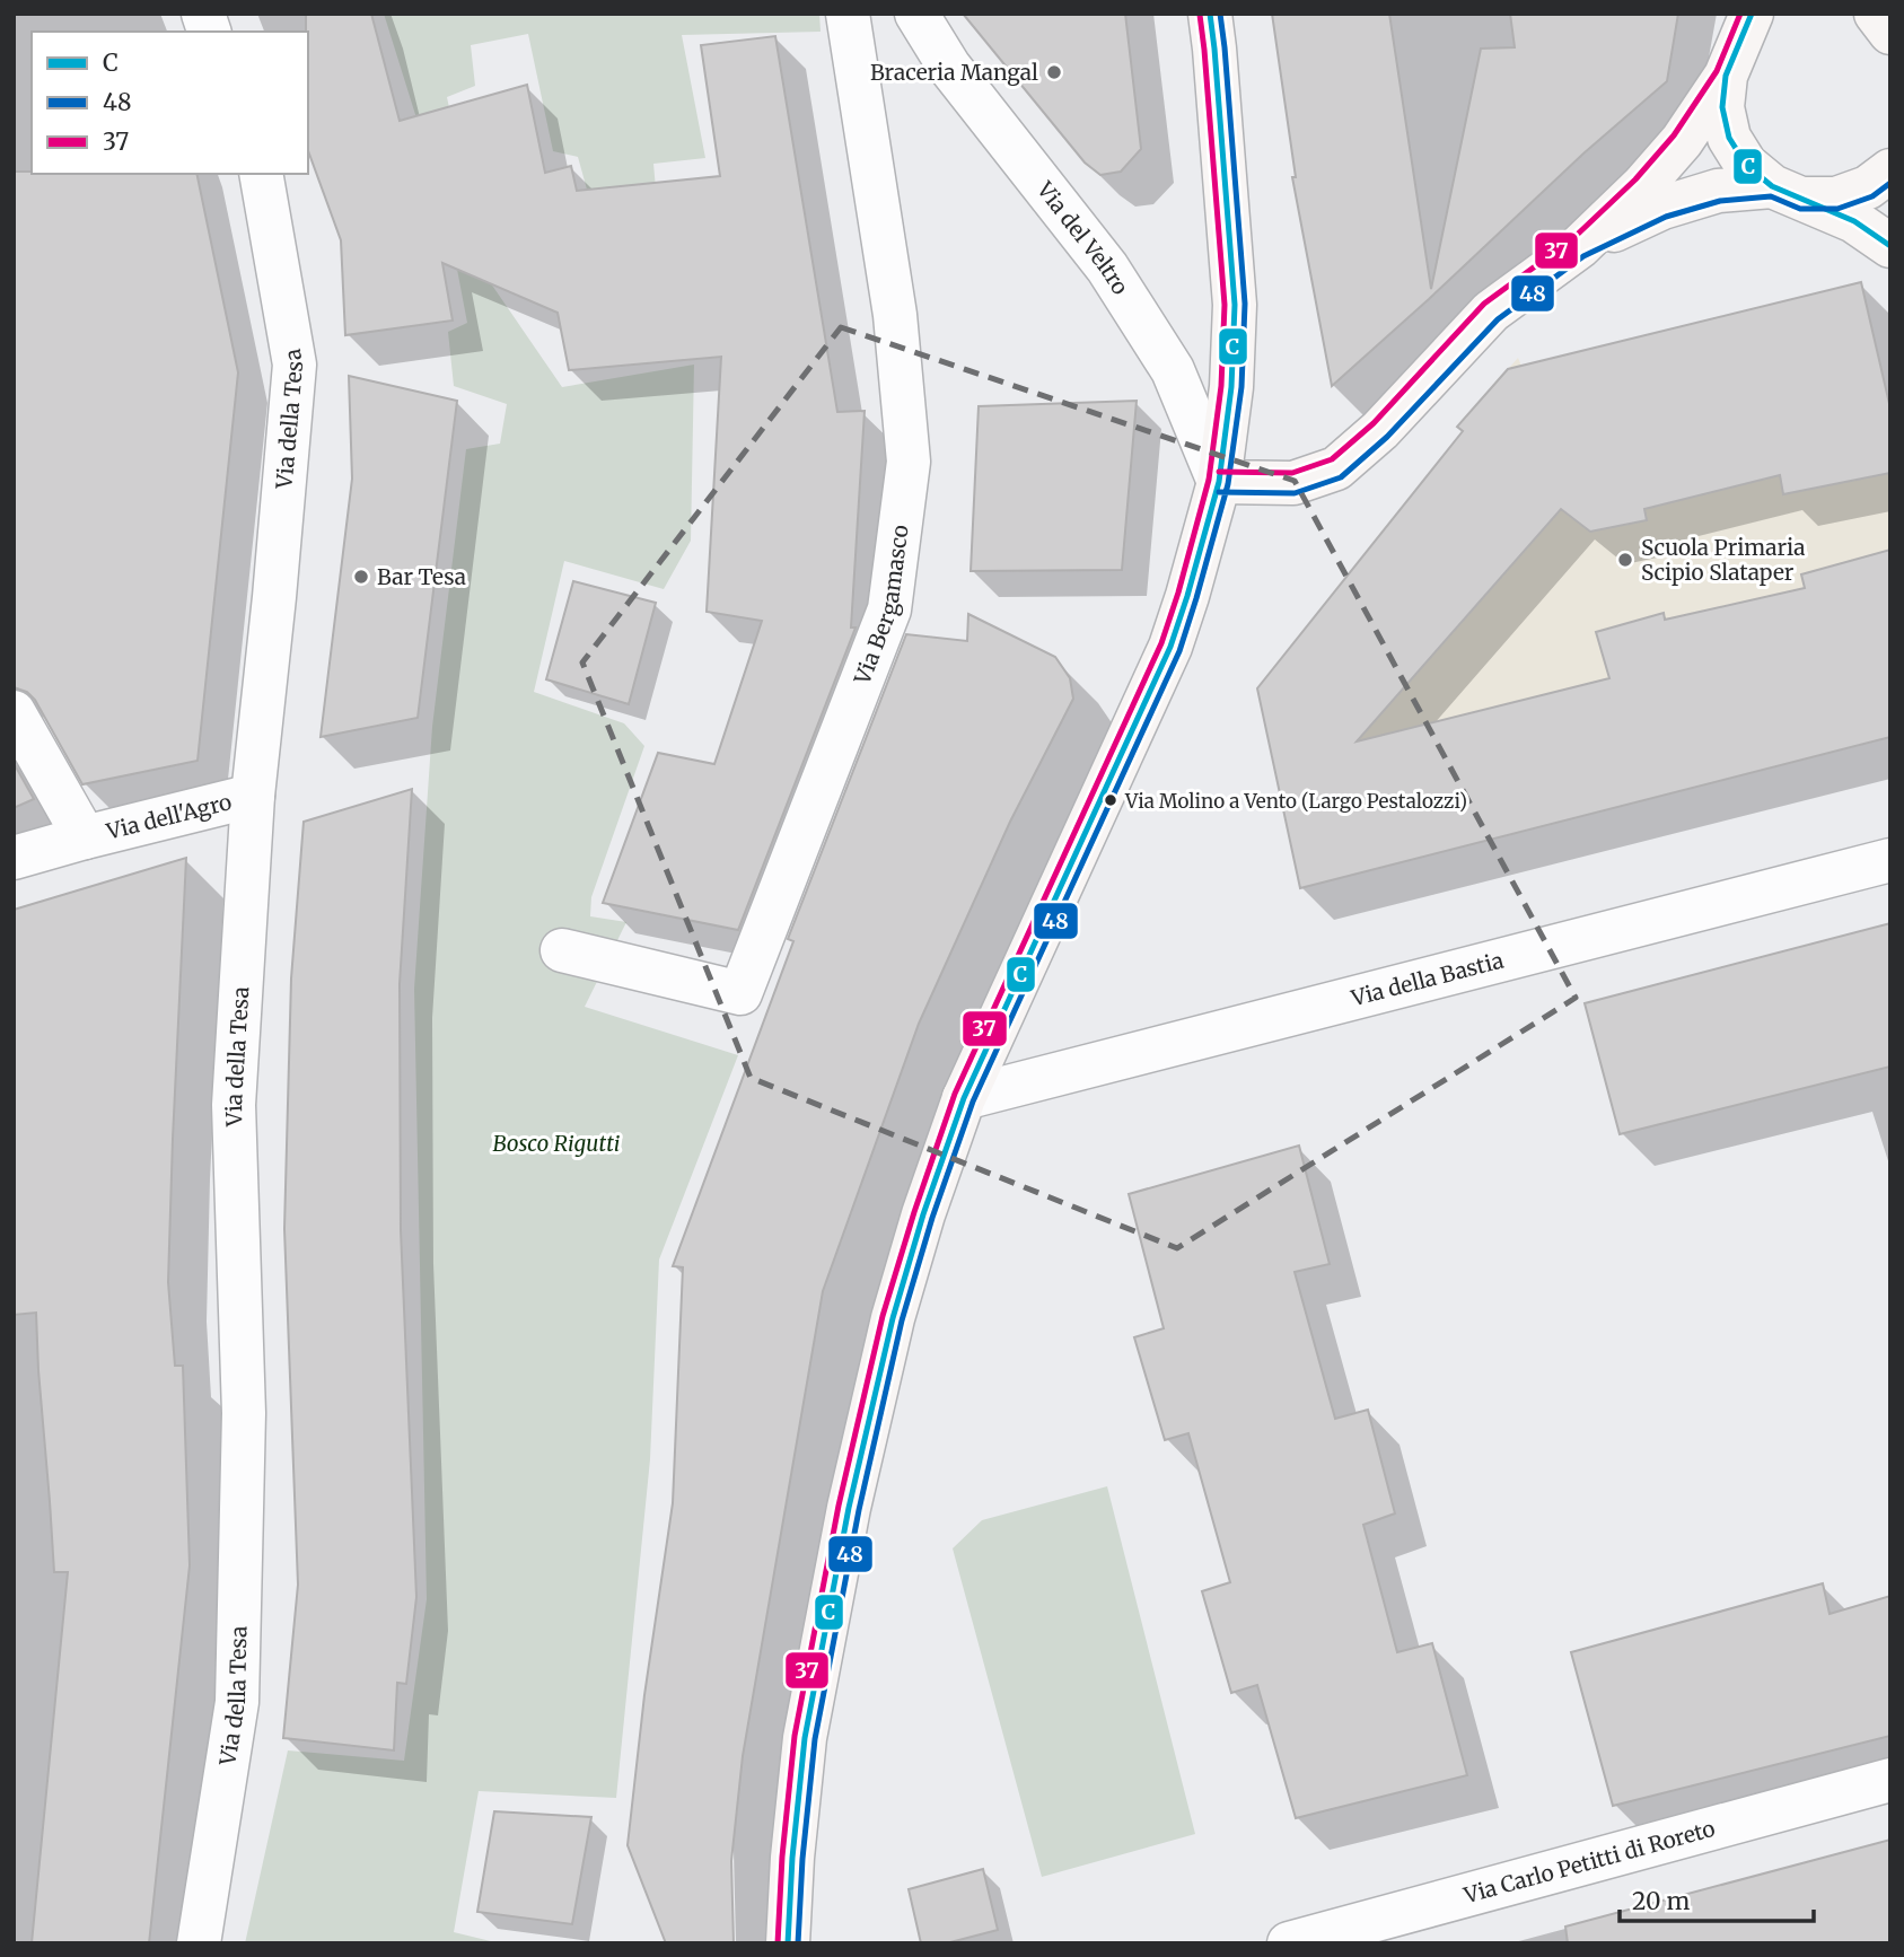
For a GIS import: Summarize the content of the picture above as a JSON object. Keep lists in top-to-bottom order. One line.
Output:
{"streets":{"street":["Via del Veltro","Via della Tesa","Via Bergamasco","Via dell'Agro","Via della Bastia","Via Carlo Petitti di Roreto"]},"crossings":[["Via della Tesa","Via dell'Agro"]],"parks":["Bosco Rigutti"],"places":["Braceria Mangal","Scuola Primaria Scipio Slataper","Bar Tesa","Via Molino a Vento (Largo Pestalozzi)"],"lines":["transit line C","transit line 48","transit line 37"],"legend":["C","48","37"],"scale_bar":"20 m"}
